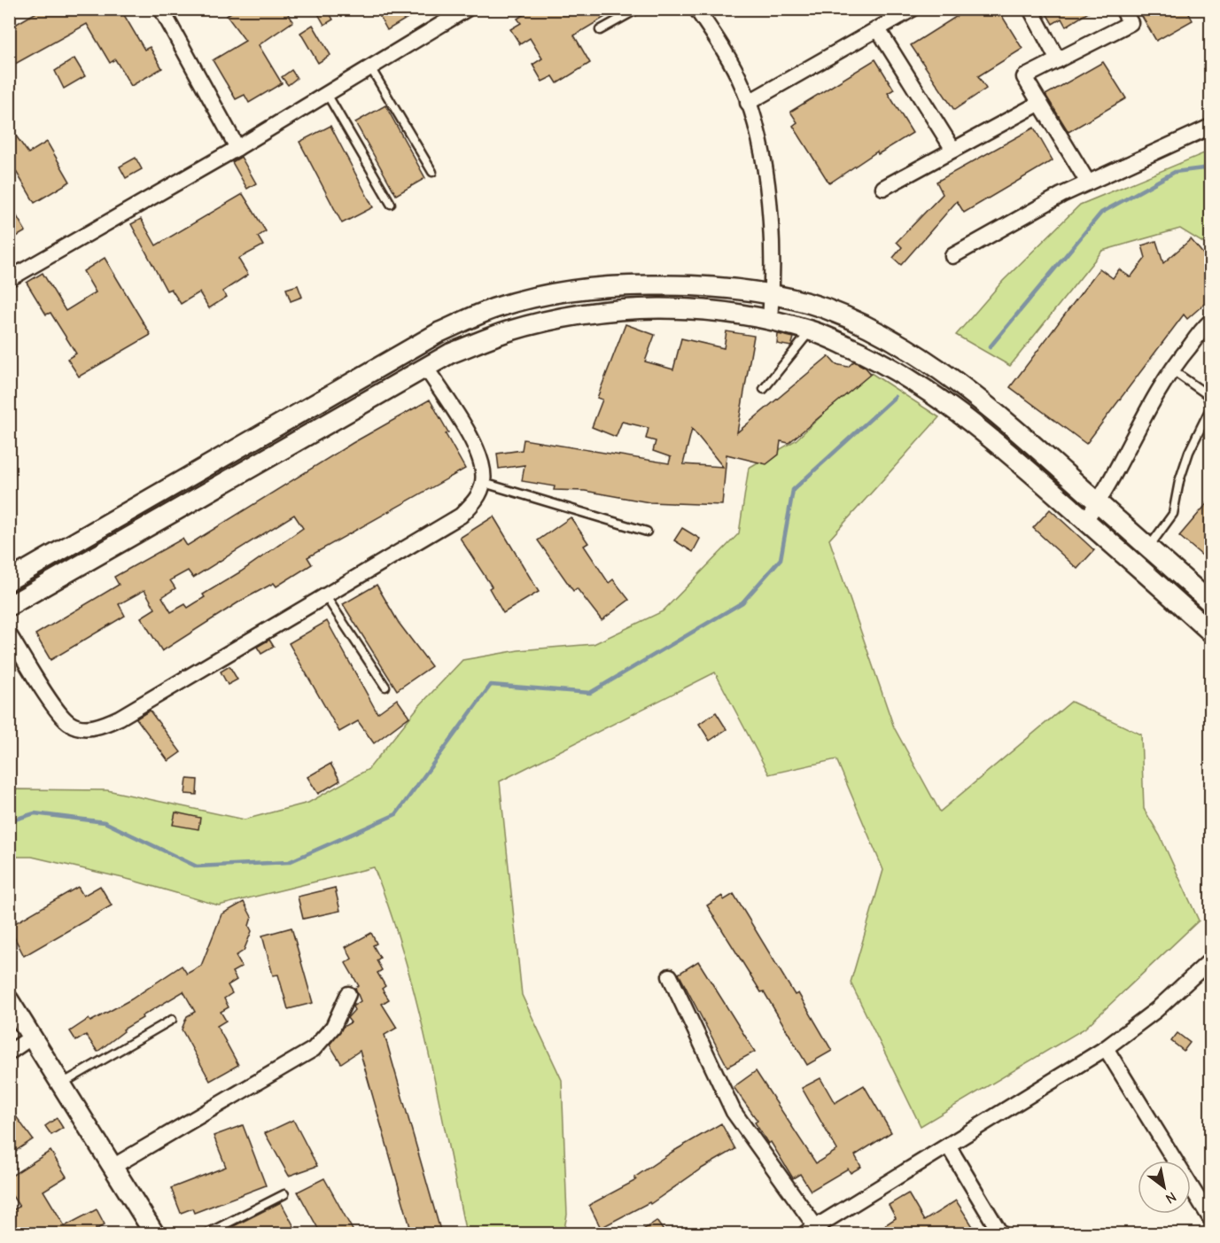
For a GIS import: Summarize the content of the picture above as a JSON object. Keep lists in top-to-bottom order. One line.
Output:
{"north":"bottom right"}
